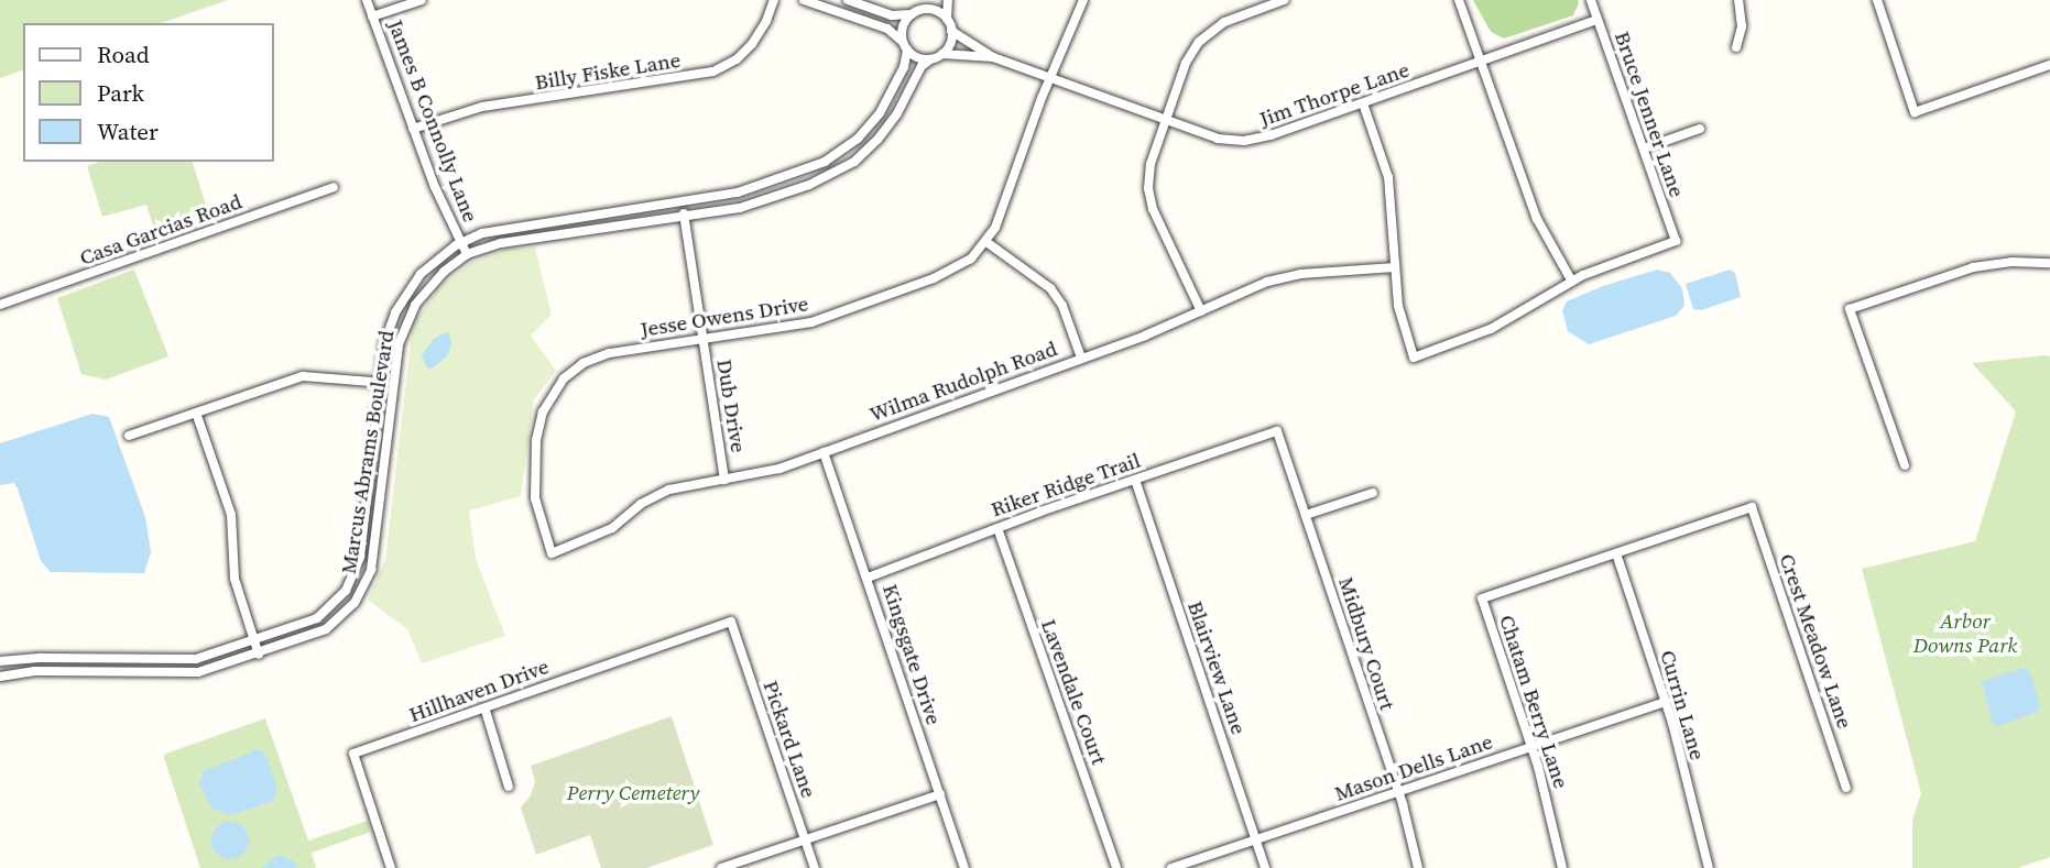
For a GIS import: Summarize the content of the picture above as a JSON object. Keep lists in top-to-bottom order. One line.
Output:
{"streets":{"street":["Billy Fiske Lane","Jim Thorpe Lane","Bruce Jenner Lane","James B Connolly Lane","Casa Garcias Road","Jesse Owens Drive","Wilma Rudolph Road","Dub Drive","Marcus Abrams Boulevard","Riker Ridge Trail","Crest Meadow Lane","Midbury Court","Kingsgate Drive","Blairview Lane","Hillhaven Drive","Lavendale Court","Chatam Berry Lane","Currin Lane","Pickard Lane","Mason Dells Lane"]},"crossings":[["Billy Fiske Lane","James B Connolly Lane"],["Jim Thorpe Lane","Bruce Jenner Lane"],["Jim Thorpe Lane","Jesse Owens Drive"],["Jim Thorpe Lane","Marcus Abrams Boulevard"],["James B Connolly Lane","Marcus Abrams Boulevard"],["Jesse Owens Drive","Wilma Rudolph Road"],["Jesse Owens Drive","Dub Drive"],["Wilma Rudolph Road","Dub Drive"],["Wilma Rudolph Road","Kingsgate Drive"],["Dub Drive","Marcus Abrams Boulevard"],["Riker Ridge Trail","Midbury Court"],["Riker Ridge Trail","Kingsgate Drive"],["Riker Ridge Trail","Blairview Lane"],["Riker Ridge Trail","Lavendale Court"],["Crest Meadow Lane","Chatam Berry Lane"],["Midbury Court","Mason Dells Lane"],["Blairview Lane","Mason Dells Lane"],["Hillhaven Drive","Pickard Lane"],["Chatam Berry Lane","Currin Lane"],["Chatam Berry Lane","Mason Dells Lane"],["Currin Lane","Mason Dells Lane"]],"parks":["Arbor Downs Park","Perry Cemetery"],"legend":["Road","Park","Water"]}
